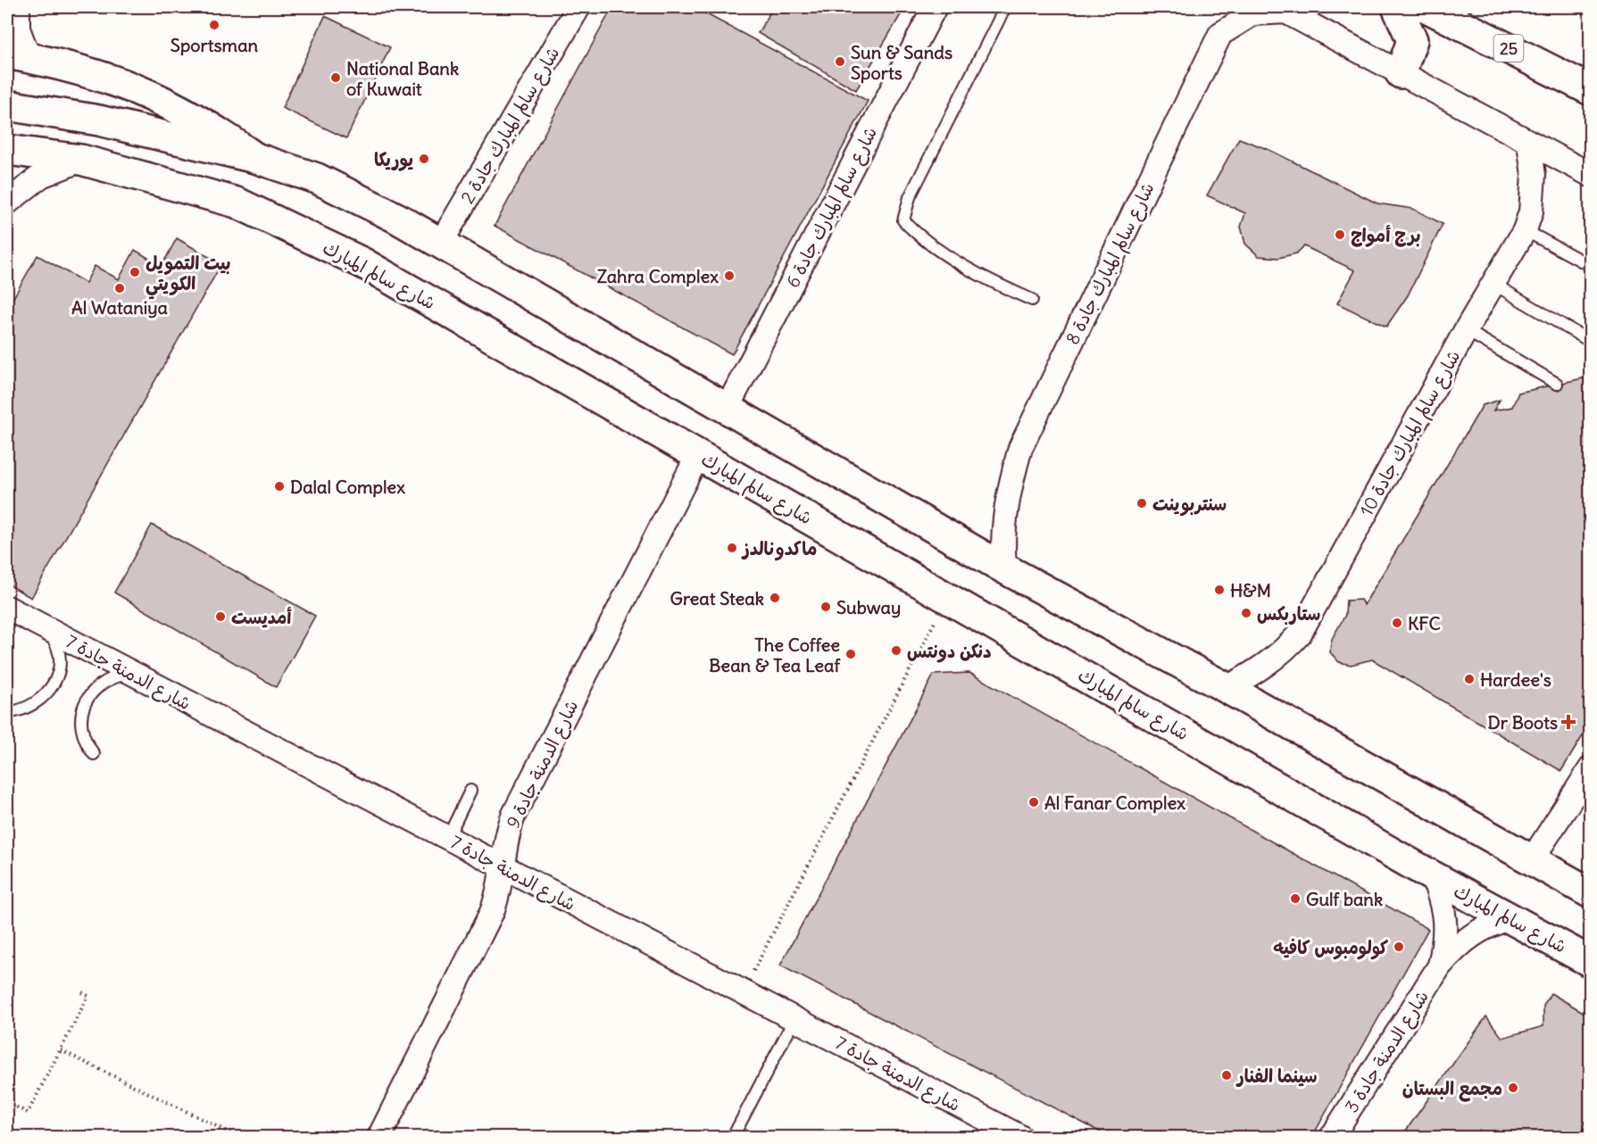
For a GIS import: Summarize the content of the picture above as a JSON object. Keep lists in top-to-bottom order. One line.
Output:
{"streets":{"main road":["25","شارع سالم المبارك"],"street":["شارع سالم المبارك جادة 2","شارع سالم المبارك جادة 6","شارع سالم المبارك جادة 8","شارع سالم المبارك جادة 10","شارع الدمنة جادة 7","شارع الدمنة جادة 9","شارع الدمنة جادة 3"]},"crossings":[["شارع سالم المبارك","شارع الدمنة جادة 9"],["شارع سالم المبارك","شارع الدمنة جادة 3"],["شارع الدمنة جادة 7","شارع الدمنة جادة 9"]],"places":{"other":["Sportsman","Sun & Sands Sports","National Bank of Kuwait","يوريكا","برج أمواج","بيت التمويل الكويتي","Zahra Complex","Al Wataniya","Dalal Complex","سنتربوينت","ماكدونالدز","H&M","Great Steak","Subway","ستاربكس","أمديست","KFC","دنكن دونتس","The Coffee Bean & Tea Leaf","Hardee's","Al Fanar Complex","Gulf bank","كولومبوس كافيه","سينما الفنار","مجمع البستان"],"health":["Dr Boots"]}}
